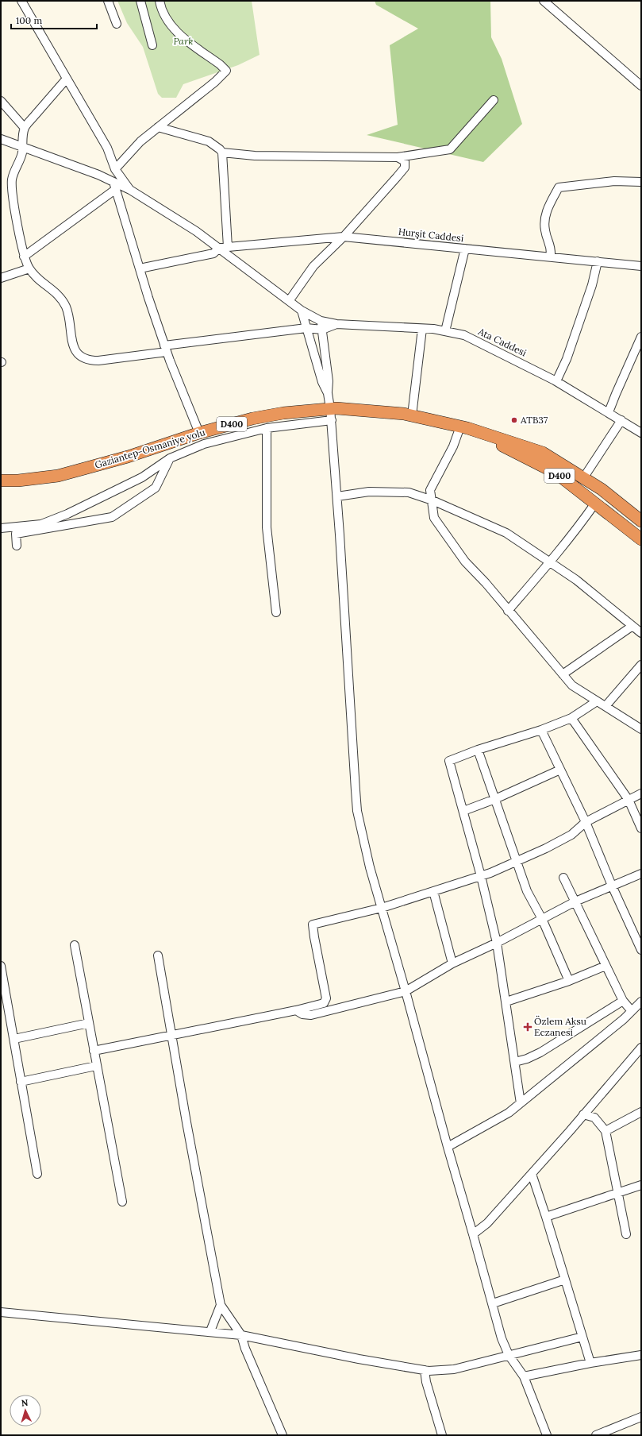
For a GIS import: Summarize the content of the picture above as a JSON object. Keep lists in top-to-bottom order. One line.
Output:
{"streets":{"highway":["D400","Gaziantep-Osmaniye yolu"],"street":["Hurşit Caddesi","Ata Caddesi"]},"crossings":[["Hurşit Caddesi","Ata Caddesi"]],"parks":["Park"],"places":{"other":["ATB37"],"health":["Özlem Aksu Eczanesi"]},"scale_bar":"100 m","north":"top"}
